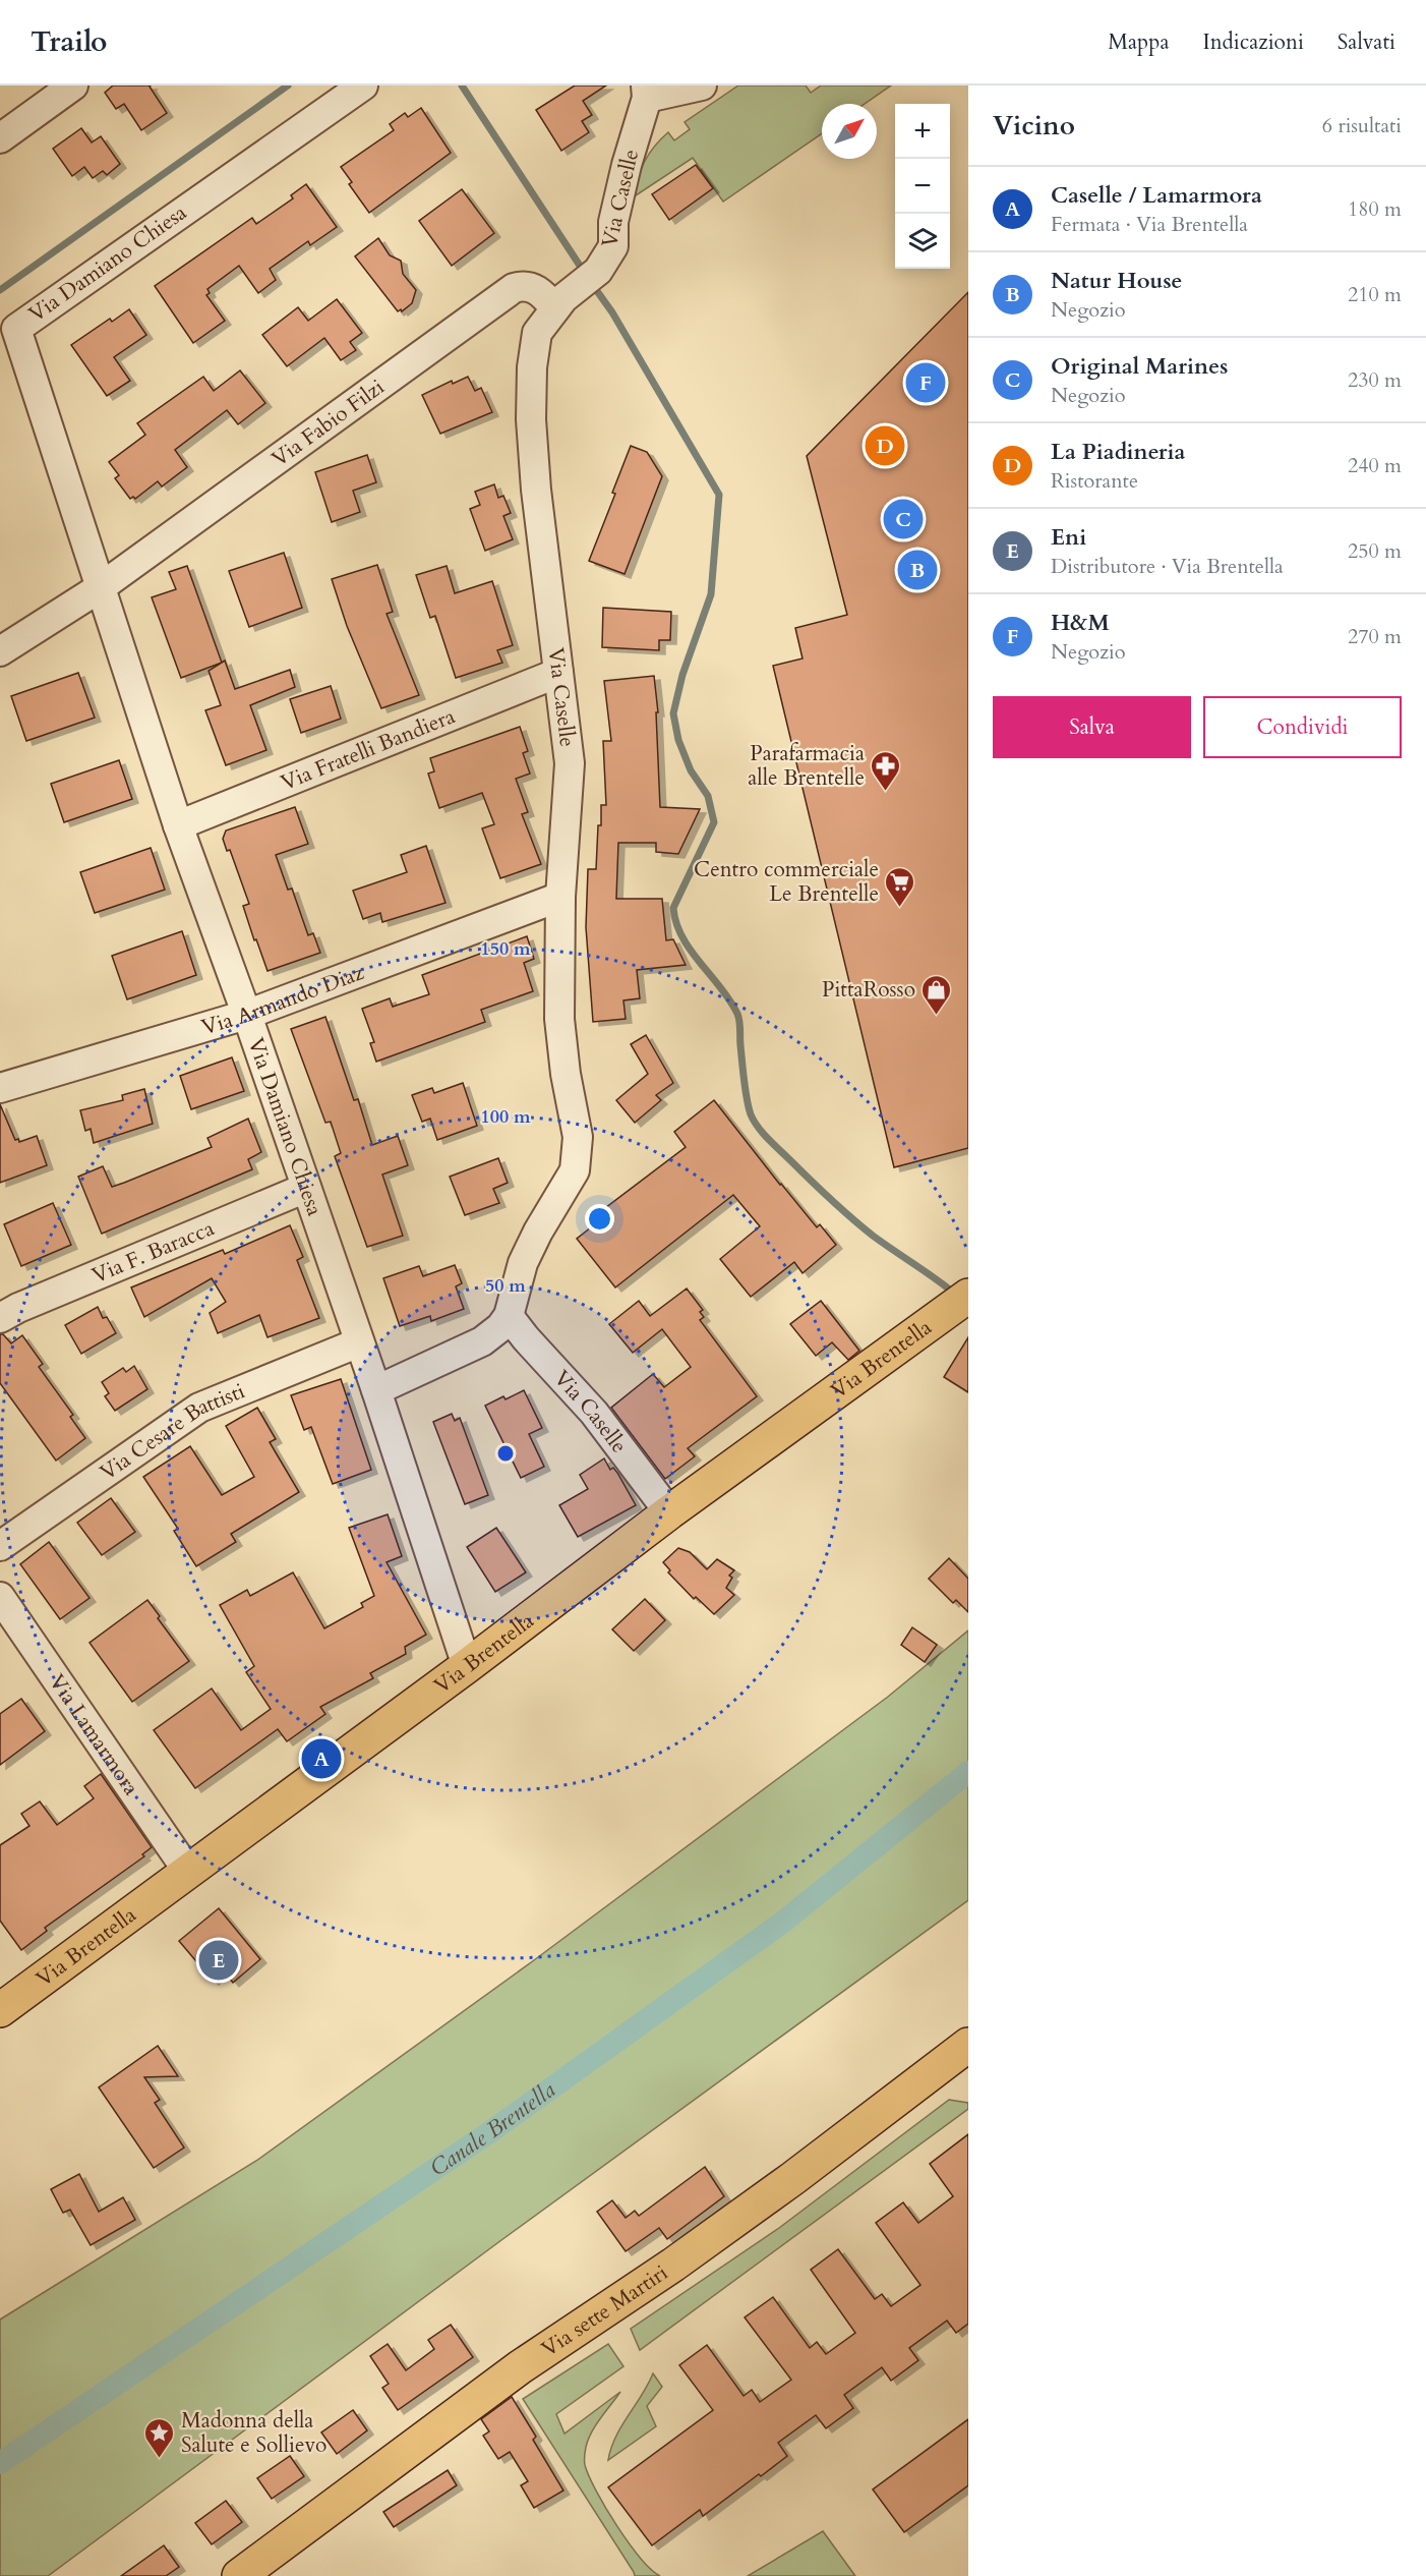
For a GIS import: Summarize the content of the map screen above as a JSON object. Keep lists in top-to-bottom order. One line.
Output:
{"streets":{"main road":["Via Brentella","Via sette Martiri"],"street":["Via Caselle","Via Damiano Chiesa","Via Fabio Filzi","Via Fratelli Bandiera","Via Armando Diaz","Via F. Baracca","Via Cesare Battisti","Via Lamarmora"]},"crossings":[["Via Caselle","Via Damiano Chiesa"],["Via Caselle","Via Fabio Filzi"],["Via Caselle","Via Fratelli Bandiera"],["Via Caselle","Via Armando Diaz"],["Via Caselle","Via Brentella"],["Via Damiano Chiesa","Via Fabio Filzi"],["Via Damiano Chiesa","Via Fratelli Bandiera"],["Via Damiano Chiesa","Via Armando Diaz"],["Via Damiano Chiesa","Via F. Baracca"],["Via Damiano Chiesa","Via Brentella"],["Via Damiano Chiesa","Via Cesare Battisti"],["Via Brentella","Via Lamarmora"]],"water":["Canale Brentella"],"places":{"pharmacy":["Parafarmacia alle Brentelle"],"supermarket":["Centro commerciale Le Brentelle"],"shop":["PittaRosso"],"place":["Madonna della Salute e Sollievo"]},"north":"top right","page":{"header":"Trailo","nav":["Mappa","Indicazioni","Salvati"],"heading":["Vicino","6 risultati"],"map_buttons":["+","−"],"list":[{"mark":"A","name":"Caselle / Lamarmora","note":"Fermata · Via Brentella","value":"180 m"},{"mark":"B","name":"Natur House","note":"Negozio","value":"210 m"},{"mark":"C","name":"Original Marines","note":"Negozio","value":"230 m"},{"mark":"D","name":"La Piadineria","note":"Ristorante","value":"240 m"},{"mark":"E","name":"Eni","note":"Distributore · Via Brentella","value":"250 m"},{"mark":"F","name":"H&M","note":"Negozio","value":"270 m"}],"pins":["F","D","C","B","A","E"],"buttons":["Salva","Condividi"]},"rings":["150 m","100 m","50 m"]}
